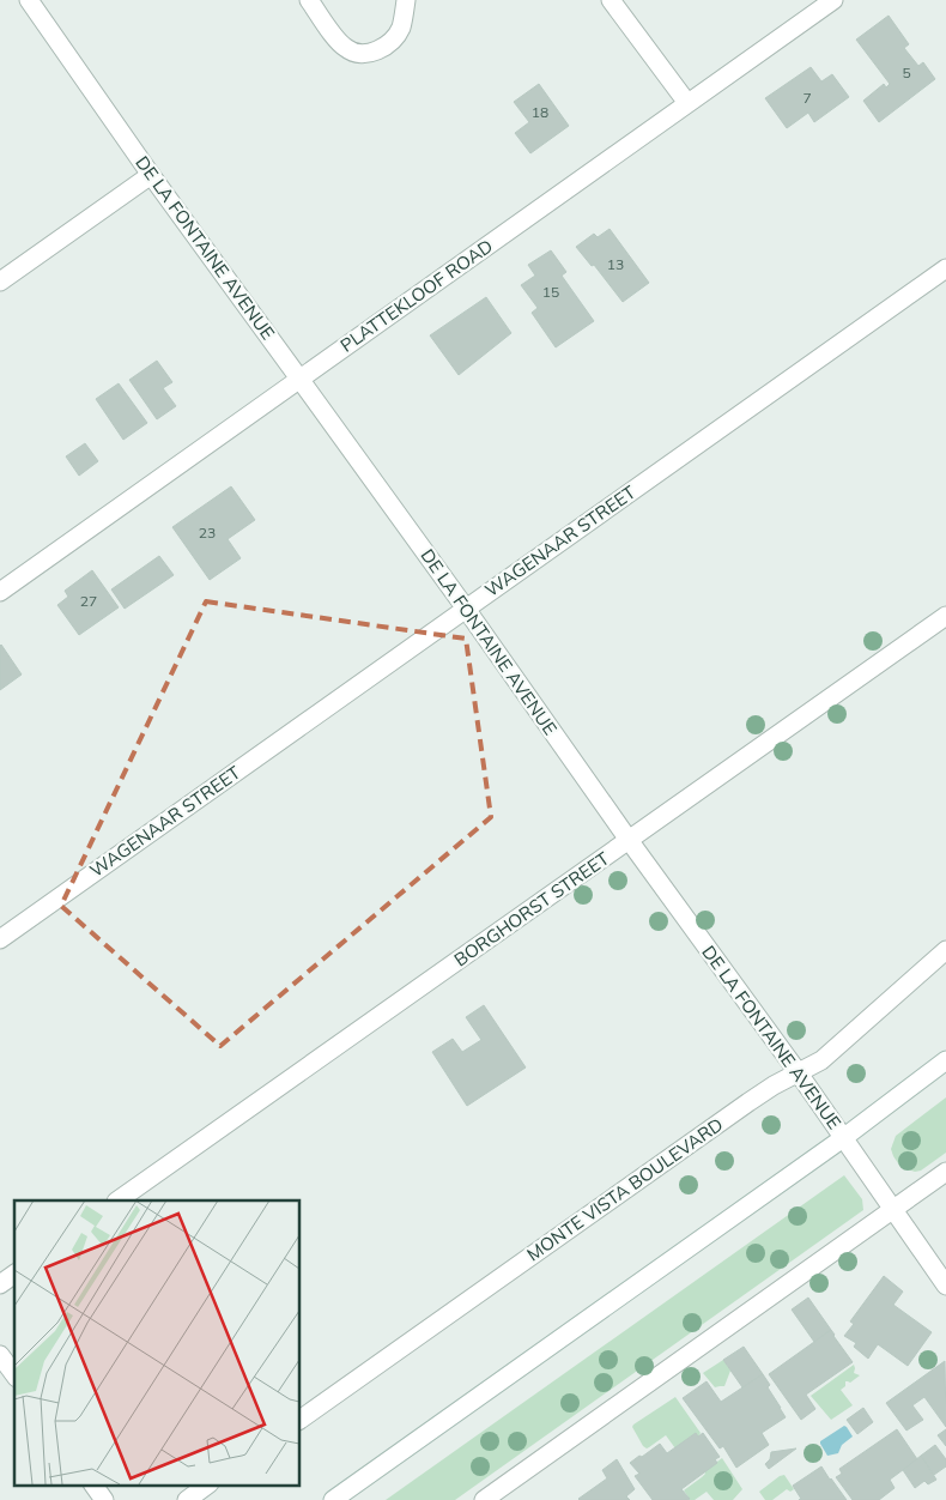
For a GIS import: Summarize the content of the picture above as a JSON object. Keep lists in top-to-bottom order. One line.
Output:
{"streets":{"street":["DE LA FONTAINE AVENUE","PLATTEKLOOF ROAD","WAGENAAR STREET","BORGHORST STREET","MONTE VISTA BOULEVARD"]},"crossings":[["DE LA FONTAINE AVENUE","PLATTEKLOOF ROAD"],["DE LA FONTAINE AVENUE","WAGENAAR STREET"],["DE LA FONTAINE AVENUE","BORGHORST STREET"],["DE LA FONTAINE AVENUE","MONTE VISTA BOULEVARD"]],"house_numbers":["5","7","18","13","15","23","27"]}
